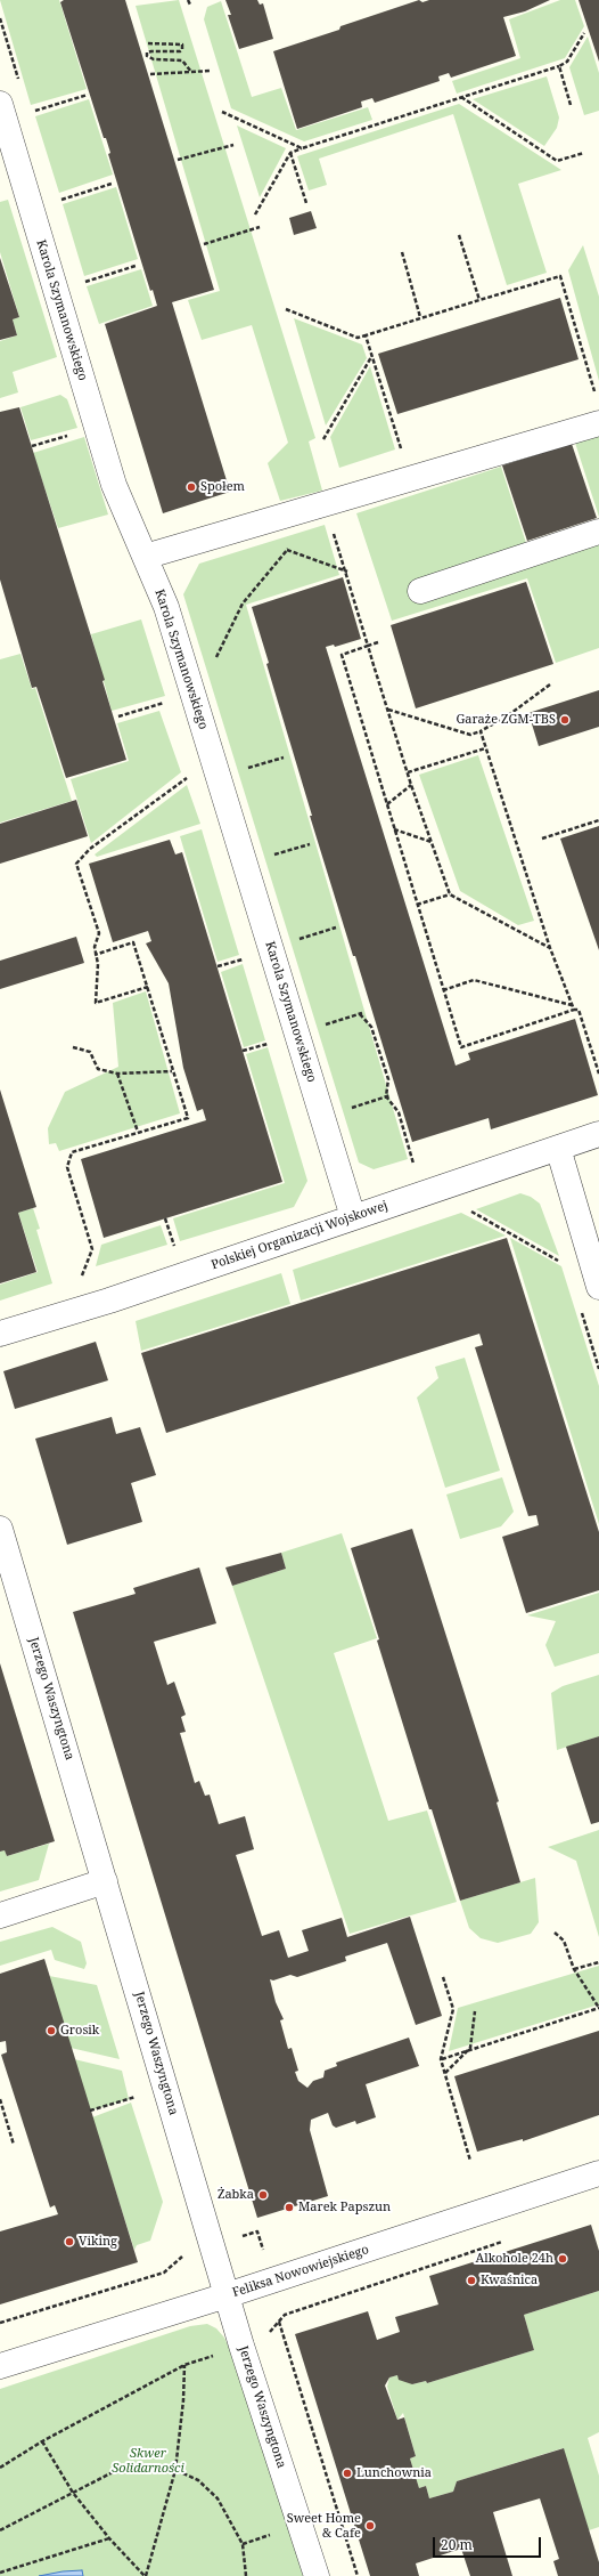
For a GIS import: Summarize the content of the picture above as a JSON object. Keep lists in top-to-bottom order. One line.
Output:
{"streets":{"street":["Karola Szymanowskiego","Polskiej Organizacji Wojskowej","Jerzego Waszyngtona","Feliksa Nowowiejskiego"]},"crossings":[["Karola Szymanowskiego","Polskiej Organizacji Wojskowej"],["Jerzego Waszyngtona","Feliksa Nowowiejskiego"]],"parks":["Skwer Solidarności"],"places":["Społem","Garaże ZGM-TBS","Grosik","Żabka","Marek Papszun","Viking","Alkohole 24h","Kwaśnica","Lunchownia","Sweet Home & Cafe"],"scale_bar":"20 m"}
